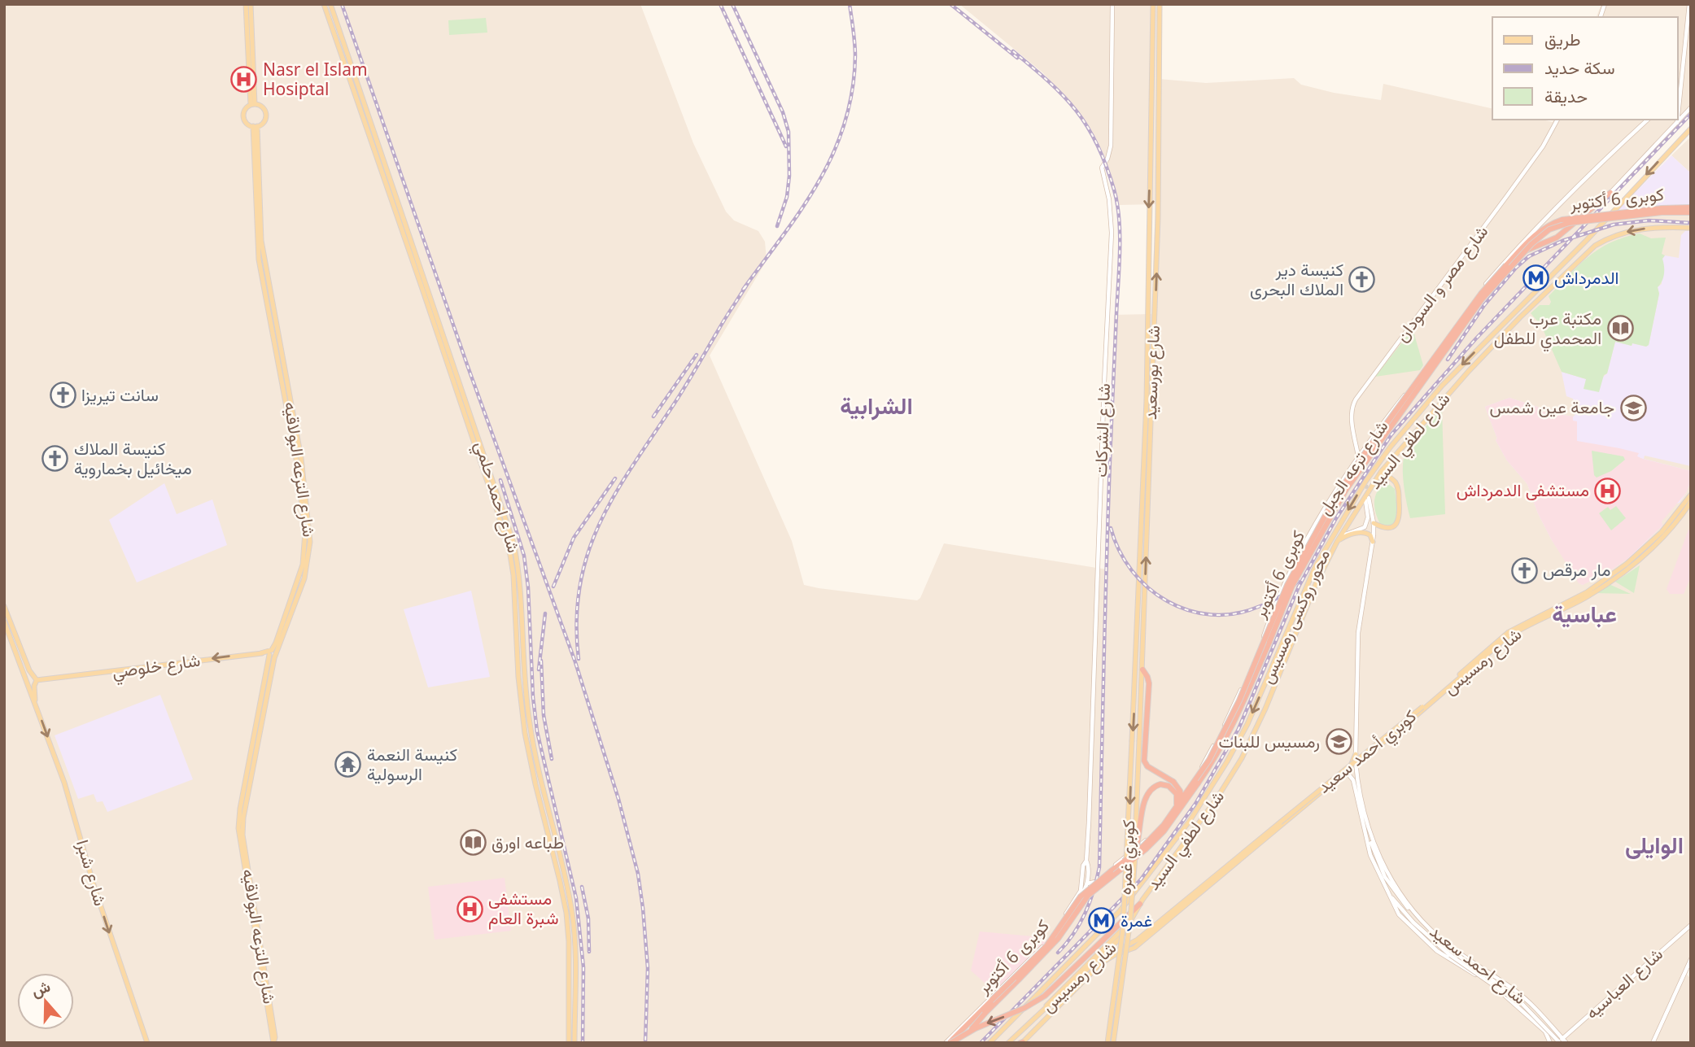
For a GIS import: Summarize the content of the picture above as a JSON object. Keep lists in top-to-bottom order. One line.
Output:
{"streets":{"highway":["كوبرى 6 أكتوبر"],"main road":["شارع مصر و السودان","شارع بورسعيد","شارع الشركات","شارع لطفي السيد","شارع ترعه الجبل","شارع الترعه البولاقيه","شارع احمد حلمي","محور روكسى رمسيس","شارع رمسيس","شارع خلوصي","كوبري أحمد سعيد","كوبري غمره","شارع شبرا","شارع احمد سعيد","شارع العباسيه"]},"crossings":[["كوبرى 6 أكتوبر","شارع الشركات"],["شارع مصر و السودان","شارع ترعه الجبل"],["شارع بورسعيد","كوبري غمره"],["شارع الشركات","شارع ترعه الجبل"],["شارع لطفي السيد","شارع رمسيس"],["شارع الترعه البولاقيه","شارع خلوصي"],["شارع رمسيس","كوبري أحمد سعيد"],["شارع رمسيس","شارع احمد سعيد"],["شارع خلوصي","شارع شبرا"],["شارع احمد سعيد","شارع العباسيه"]],"one_way":["شارع لطفي السيد","محور روكسى رمسيس","شارع خلوصي","شارع شبرا"],"districts":["الشرابية","عباسية","الوايلى"],"places":{"hospital":["Nasr el Islam Hosiptal","مستشفى الدمرداش","مستشفى شبرة العام"],"metro station":["الدمرداش","غمرة"],"church":["كنيسة دير الملاك البحرى","سانت تيريزا","كنيسة الملاك ميخائيل بخماروية","مار مرقص"],"library":["مكتبة عرب المحمدي للطفل","طباعه اورق"],"school or university":["جامعة عين شمس","رمسيس للبنات"],"temple":["كنيسة النعمة الرسولية"]},"legend":["طريق","سكة حديد","حديقة"],"north":"top"}
